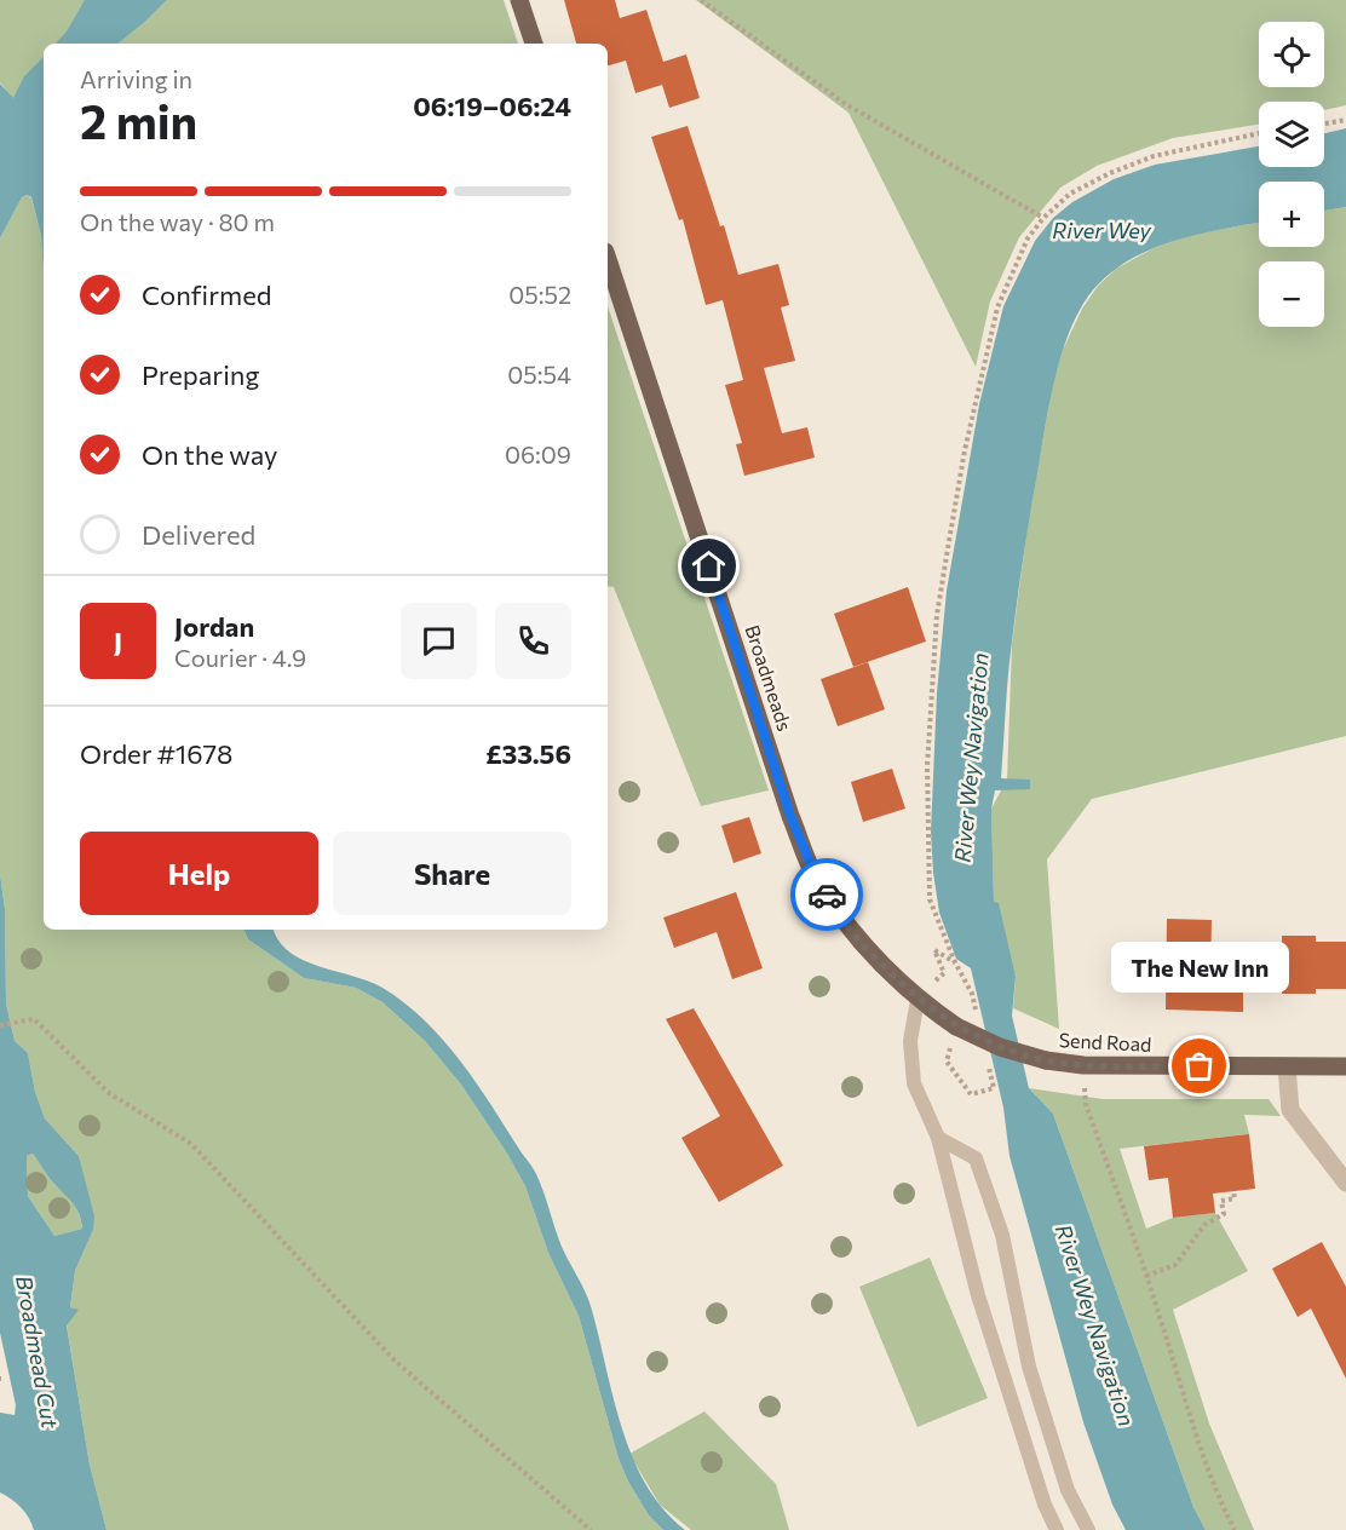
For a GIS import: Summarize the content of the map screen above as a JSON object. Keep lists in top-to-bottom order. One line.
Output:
{"streets":{"main road":["Broadmeads","Send Road"]},"crossings":[["Broadmeads","Send Road"]],"water":["River Wey","River Wey Navigation","Broadmead Cut"],"places":["The New Inn"],"page":{"map_buttons":["+","−"],"heading":["2 min","Arriving in","06:19–06:24"],"panel":["Jordan","Courier · 4.9","Order #1678","£33.56"],"bar":"On the way · 80 m","list":[["Confirmed","05:52"],["Preparing","05:54"],["On the way","06:09"],"Delivered"],"round":"J","buttons":["Help","Share"],"bubble":"The New Inn"}}
